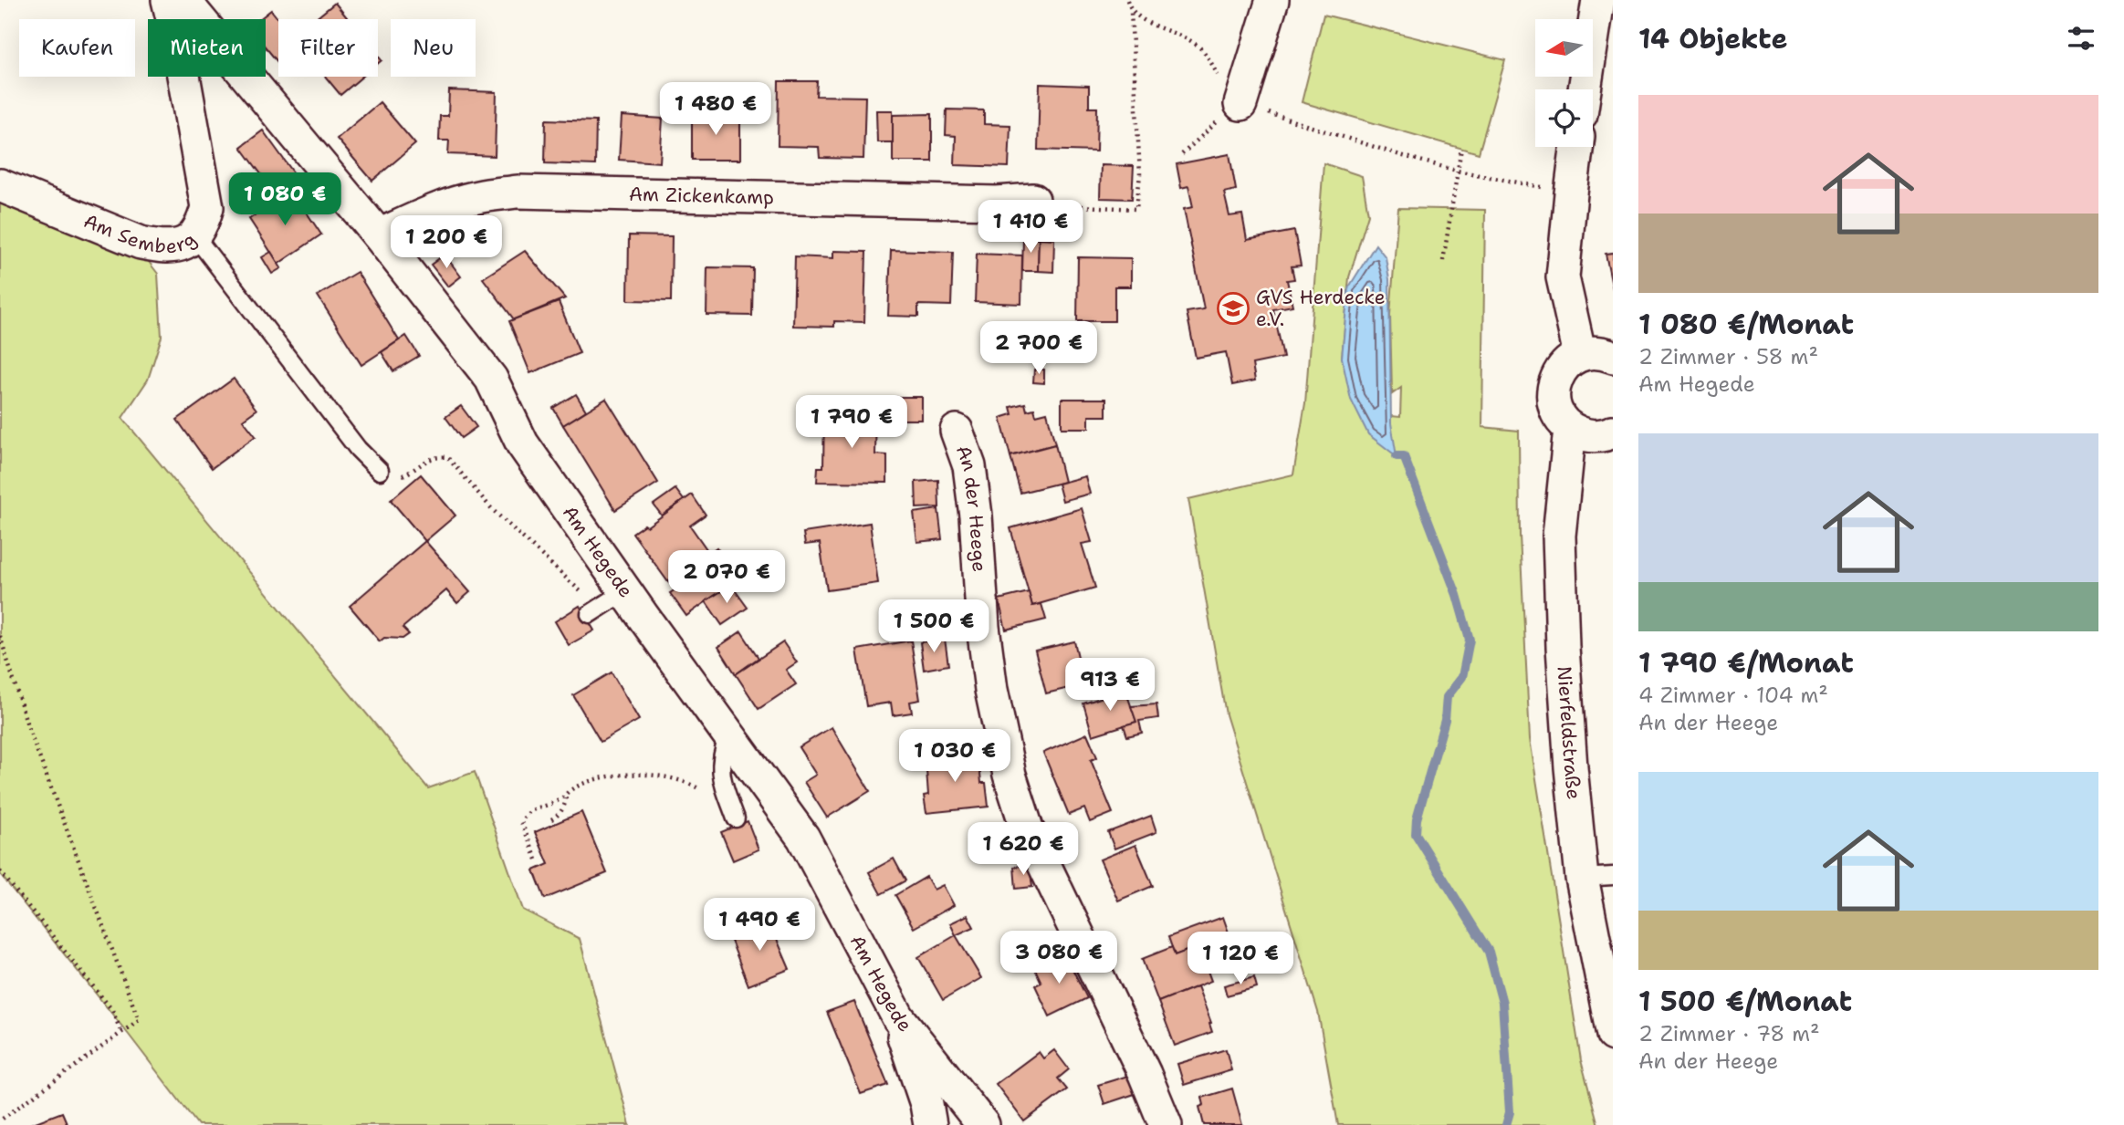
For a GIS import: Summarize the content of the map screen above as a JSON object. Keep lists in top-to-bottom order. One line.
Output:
{"streets":{"street":["Am Zickenkamp","Am Semberg","An der Heege","Am Hegede","Nierfeldstraße"]},"crossings":[["Am Zickenkamp","Am Hegede"]],"places":{"school or university":["GVS Herdecke e.V."]},"north":"left","page":{"heading":"14 Objekte","chip":["Kaufen","Mieten","Filter","Neu"],"list":[{"name":"1 080 €/Monat","note":"2 Zimmer · 58 m² · Am Hegede"},{"name":"1 790 €/Monat","note":"4 Zimmer · 104 m² · An der Heege"},{"name":"1 500 €/Monat","note":"2 Zimmer · 78 m² · An der Heege"}],"price":["1 480 €","1 080 €","1 410 €","1 200 €","2 700 €","1 790 €","2 070 €","1 500 €","913 €","1 030 €","1 620 €","1 490 €","3 080 €","1 120 €"]}}
